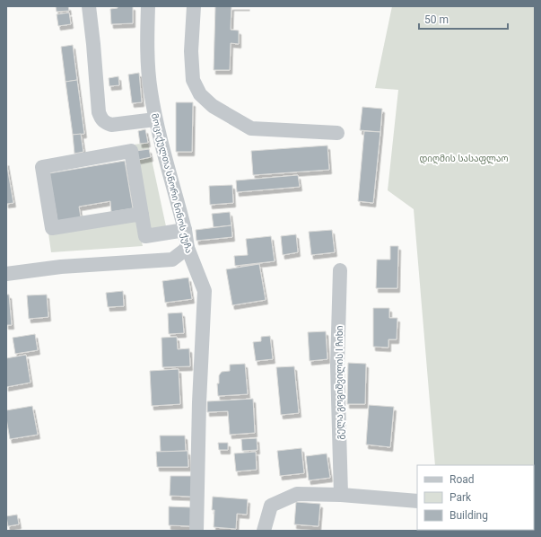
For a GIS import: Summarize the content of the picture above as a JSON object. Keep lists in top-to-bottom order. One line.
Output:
{"streets":{"street":["მოციქულთა სწორი ნინოს ქუჩა","გელა გოგიშვილის I ჩიხი"]},"parks":["დიღმის სასაფლაო"],"legend":["Road","Park","Building"],"scale_bar":"50 m"}
